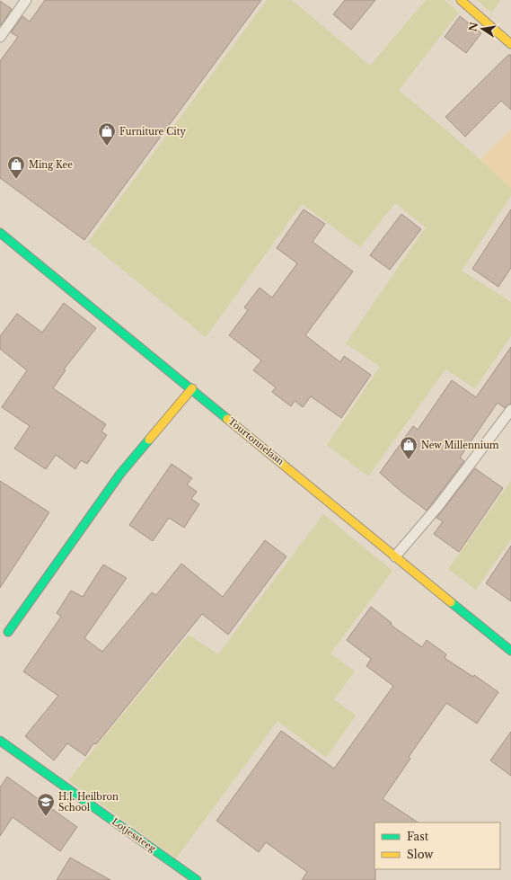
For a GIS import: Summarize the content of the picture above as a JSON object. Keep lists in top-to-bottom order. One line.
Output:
{"streets":{"street":["Tourtonnelaan","Lotjessteeg"]},"places":{"shop":["Furniture City","Ming Kee","New Millennium"],"school or university":["H.J. Heilbron School"]},"legend":["Fast","Slow"],"north":"left"}
